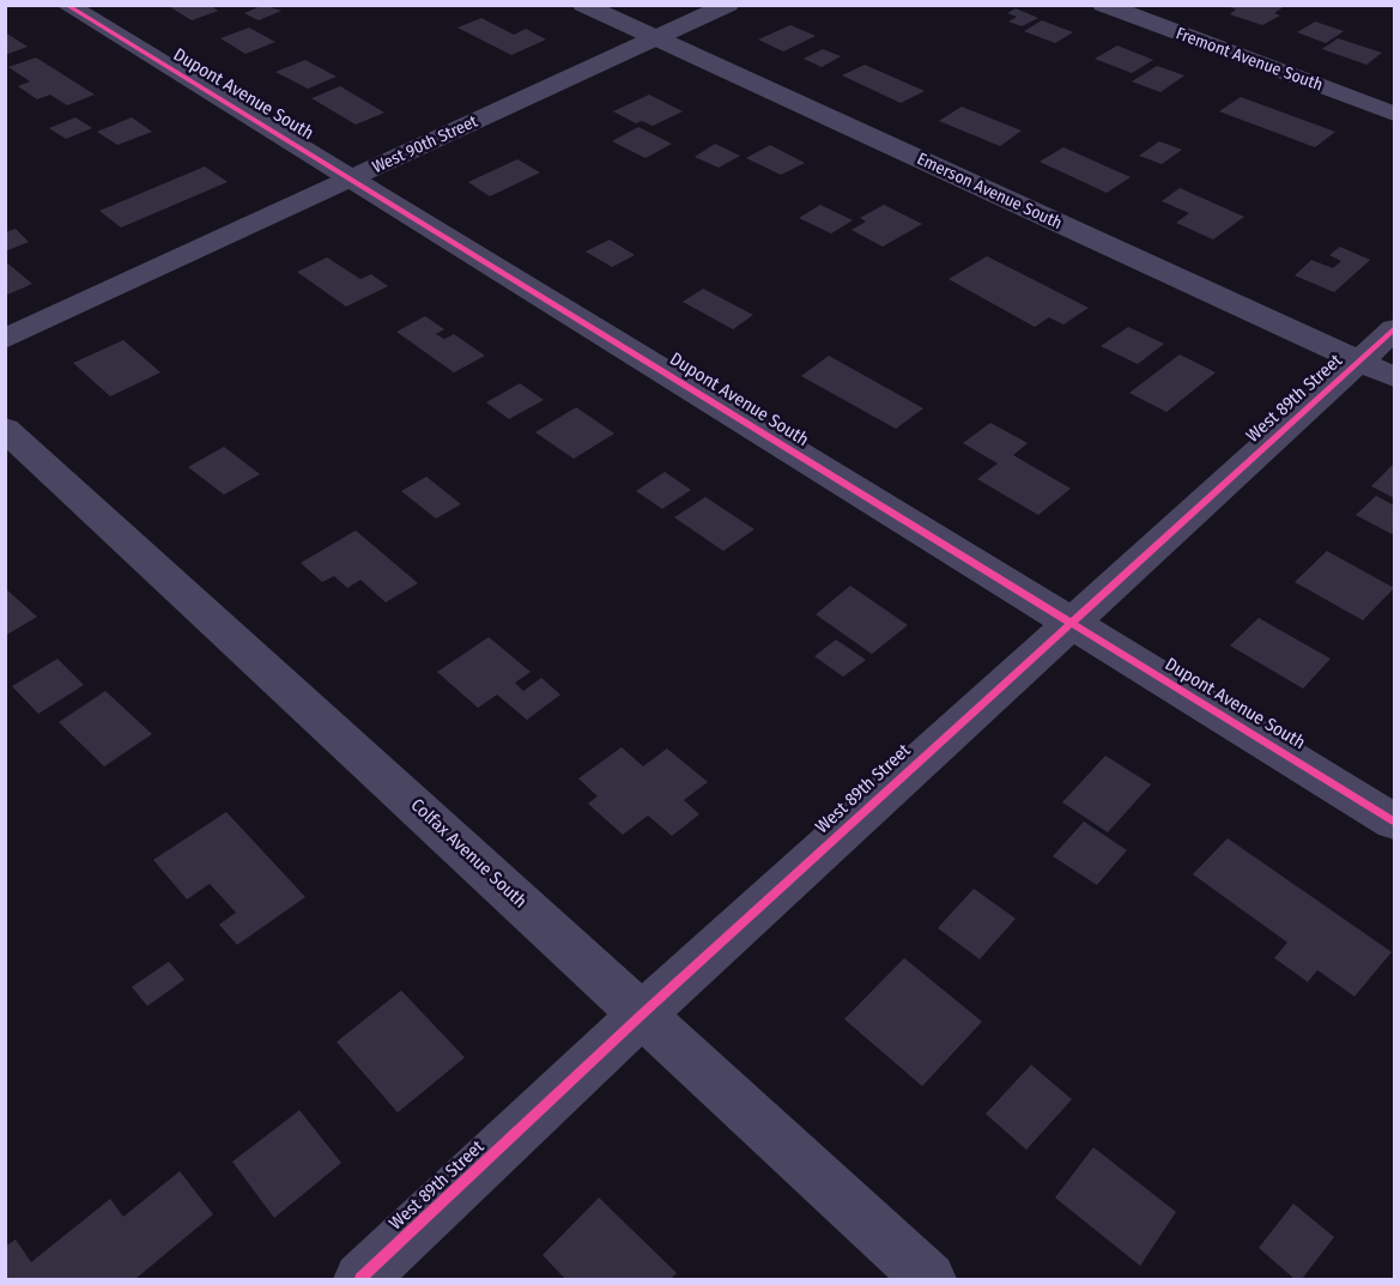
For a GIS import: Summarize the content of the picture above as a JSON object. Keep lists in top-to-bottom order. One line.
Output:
{"streets":{"street":["Fremont Avenue South","Dupont Avenue South","West 90th Street","Emerson Avenue South","West 89th Street","Colfax Avenue South"]},"crossings":[["Dupont Avenue South","West 90th Street"],["Dupont Avenue South","West 89th Street"],["West 90th Street","Emerson Avenue South"],["Emerson Avenue South","West 89th Street"],["West 89th Street","Colfax Avenue South"]]}
